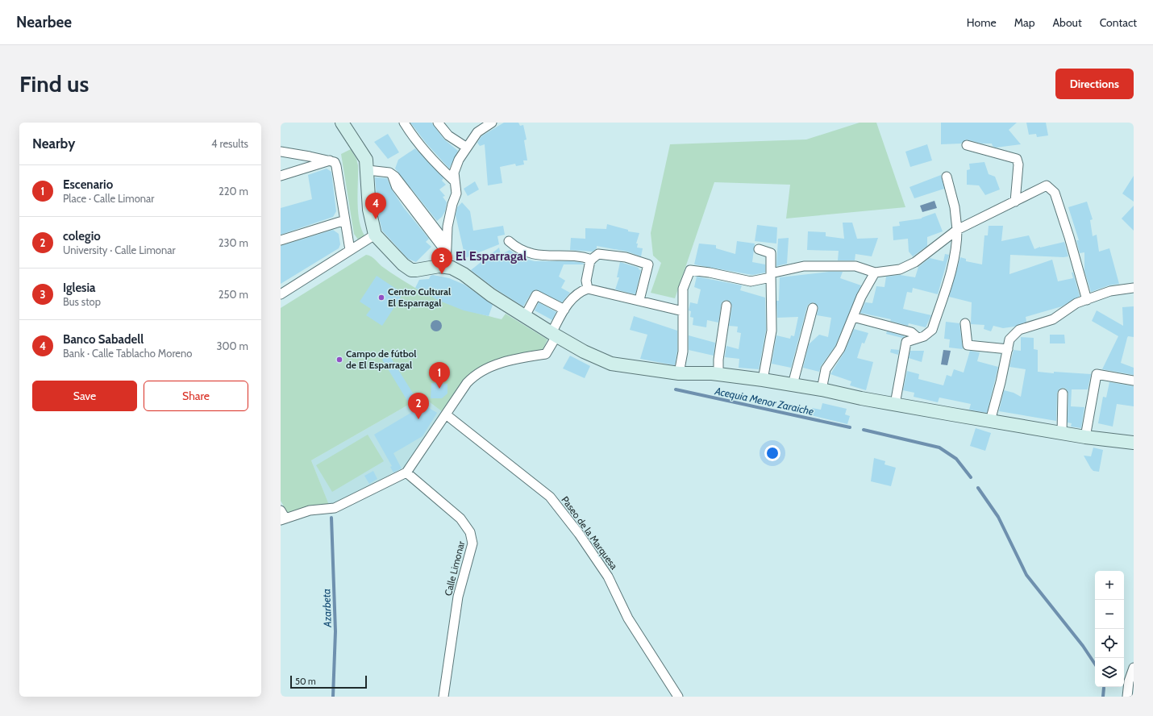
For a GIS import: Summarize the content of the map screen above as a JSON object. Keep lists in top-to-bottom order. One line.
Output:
{"streets":{"street":["Paseo de la Marquesa","Calle Limonar"]},"districts":["El Esparragal"],"water":["Acequia Menor Zaraiche","Azarbeta"],"places":["Centro Cultural El Esparragal","Campo de fútbol de El Esparragal"],"scale_bar":"50 m","page":{"header":"Nearbee","nav":["Home","Map","About","Contact"],"buttons":["Directions",["Save","Share"]],"title":"Find us","heading":["Nearby","4 results"],"list":[{"mark":"1","name":"Escenario","note":"Place · Calle Limonar","value":"220 m"},{"mark":"2","name":"colegio","note":"University · Calle Limonar","value":"230 m"},{"mark":"3","name":"Iglesia","note":"Bus stop","value":"250 m"},{"mark":"4","name":"Banco Sabadell","note":"Bank · Calle Tablacho Moreno","value":"300 m"}],"pins":["4","3","1","2"],"map_buttons":["+","−"],"scale":"50 m"}}
